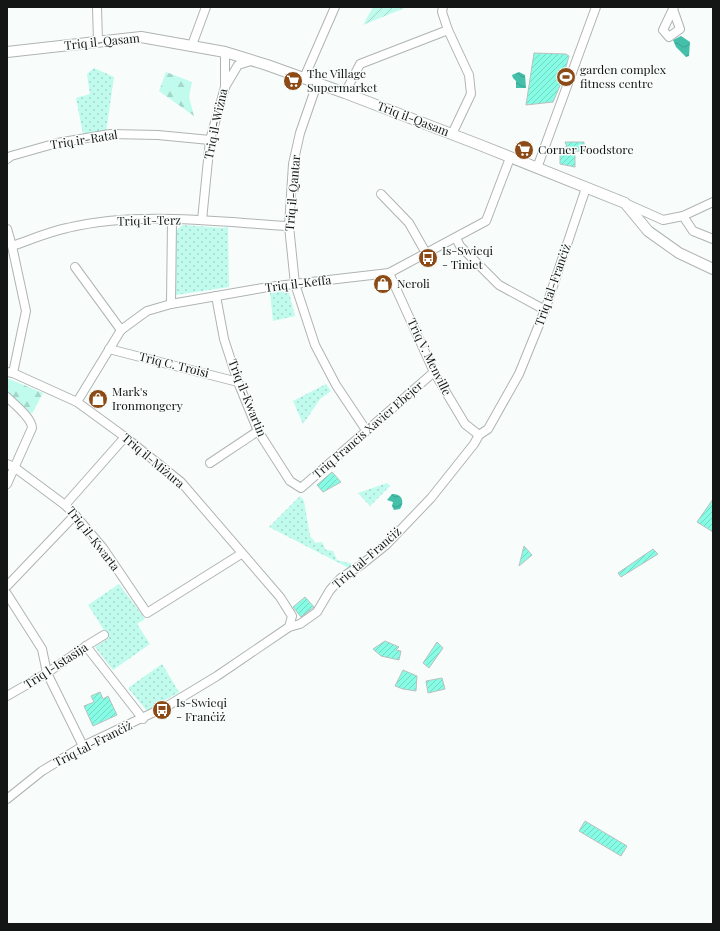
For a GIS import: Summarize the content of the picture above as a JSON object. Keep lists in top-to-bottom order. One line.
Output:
{"streets":{"street":["Triq il-Qasam","Triq il-Wiżna","Triq ir-Ratal","Triq il-Qantar","Triq it-Terz","Triq il-Keffa","Triq tal-Franċiż","Triq V. Menville","Triq C. Troisi","Triq il-Kwartin","Triq Francis Xavier Ebejer","Triq il-Miżura","Triq il-Kwarta","Triq l-Istasija"]},"crossings":[["Triq il-Qasam","Triq il-Wiżna"],["Triq il-Qasam","Triq il-Qantar"],["Triq il-Qasam","Triq il-Keffa"],["Triq il-Qasam","Triq tal-Franċiż"],["Triq il-Wiżna","Triq ir-Ratal"],["Triq il-Wiżna","Triq it-Terz"],["Triq il-Qantar","Triq it-Terz"],["Triq il-Qantar","Triq il-Keffa"],["Triq il-Qantar","Triq Francis Xavier Ebejer"],["Triq il-Keffa","Triq V. Menville"],["Triq il-Keffa","Triq C. Troisi"],["Triq il-Keffa","Triq il-Kwartin"],["Triq il-Keffa","Triq il-Miżura"],["Triq tal-Franċiż","Triq V. Menville"],["Triq tal-Franċiż","Triq il-Miżura"],["Triq V. Menville","Triq Francis Xavier Ebejer"],["Triq C. Troisi","Triq il-Kwartin"],["Triq il-Kwartin","Triq Francis Xavier Ebejer"],["Triq il-Miżura","Triq il-Kwarta"]],"places":{"sports":["garden complex fitness centre"],"supermarket":["The Village Supermarket","Corner Foodstore"],"bus stop":["Is-Swieqi - Tiniet","Is-Swieqi - Franċiż"],"shop":["Neroli","Mark's Ironmongery"]}}
